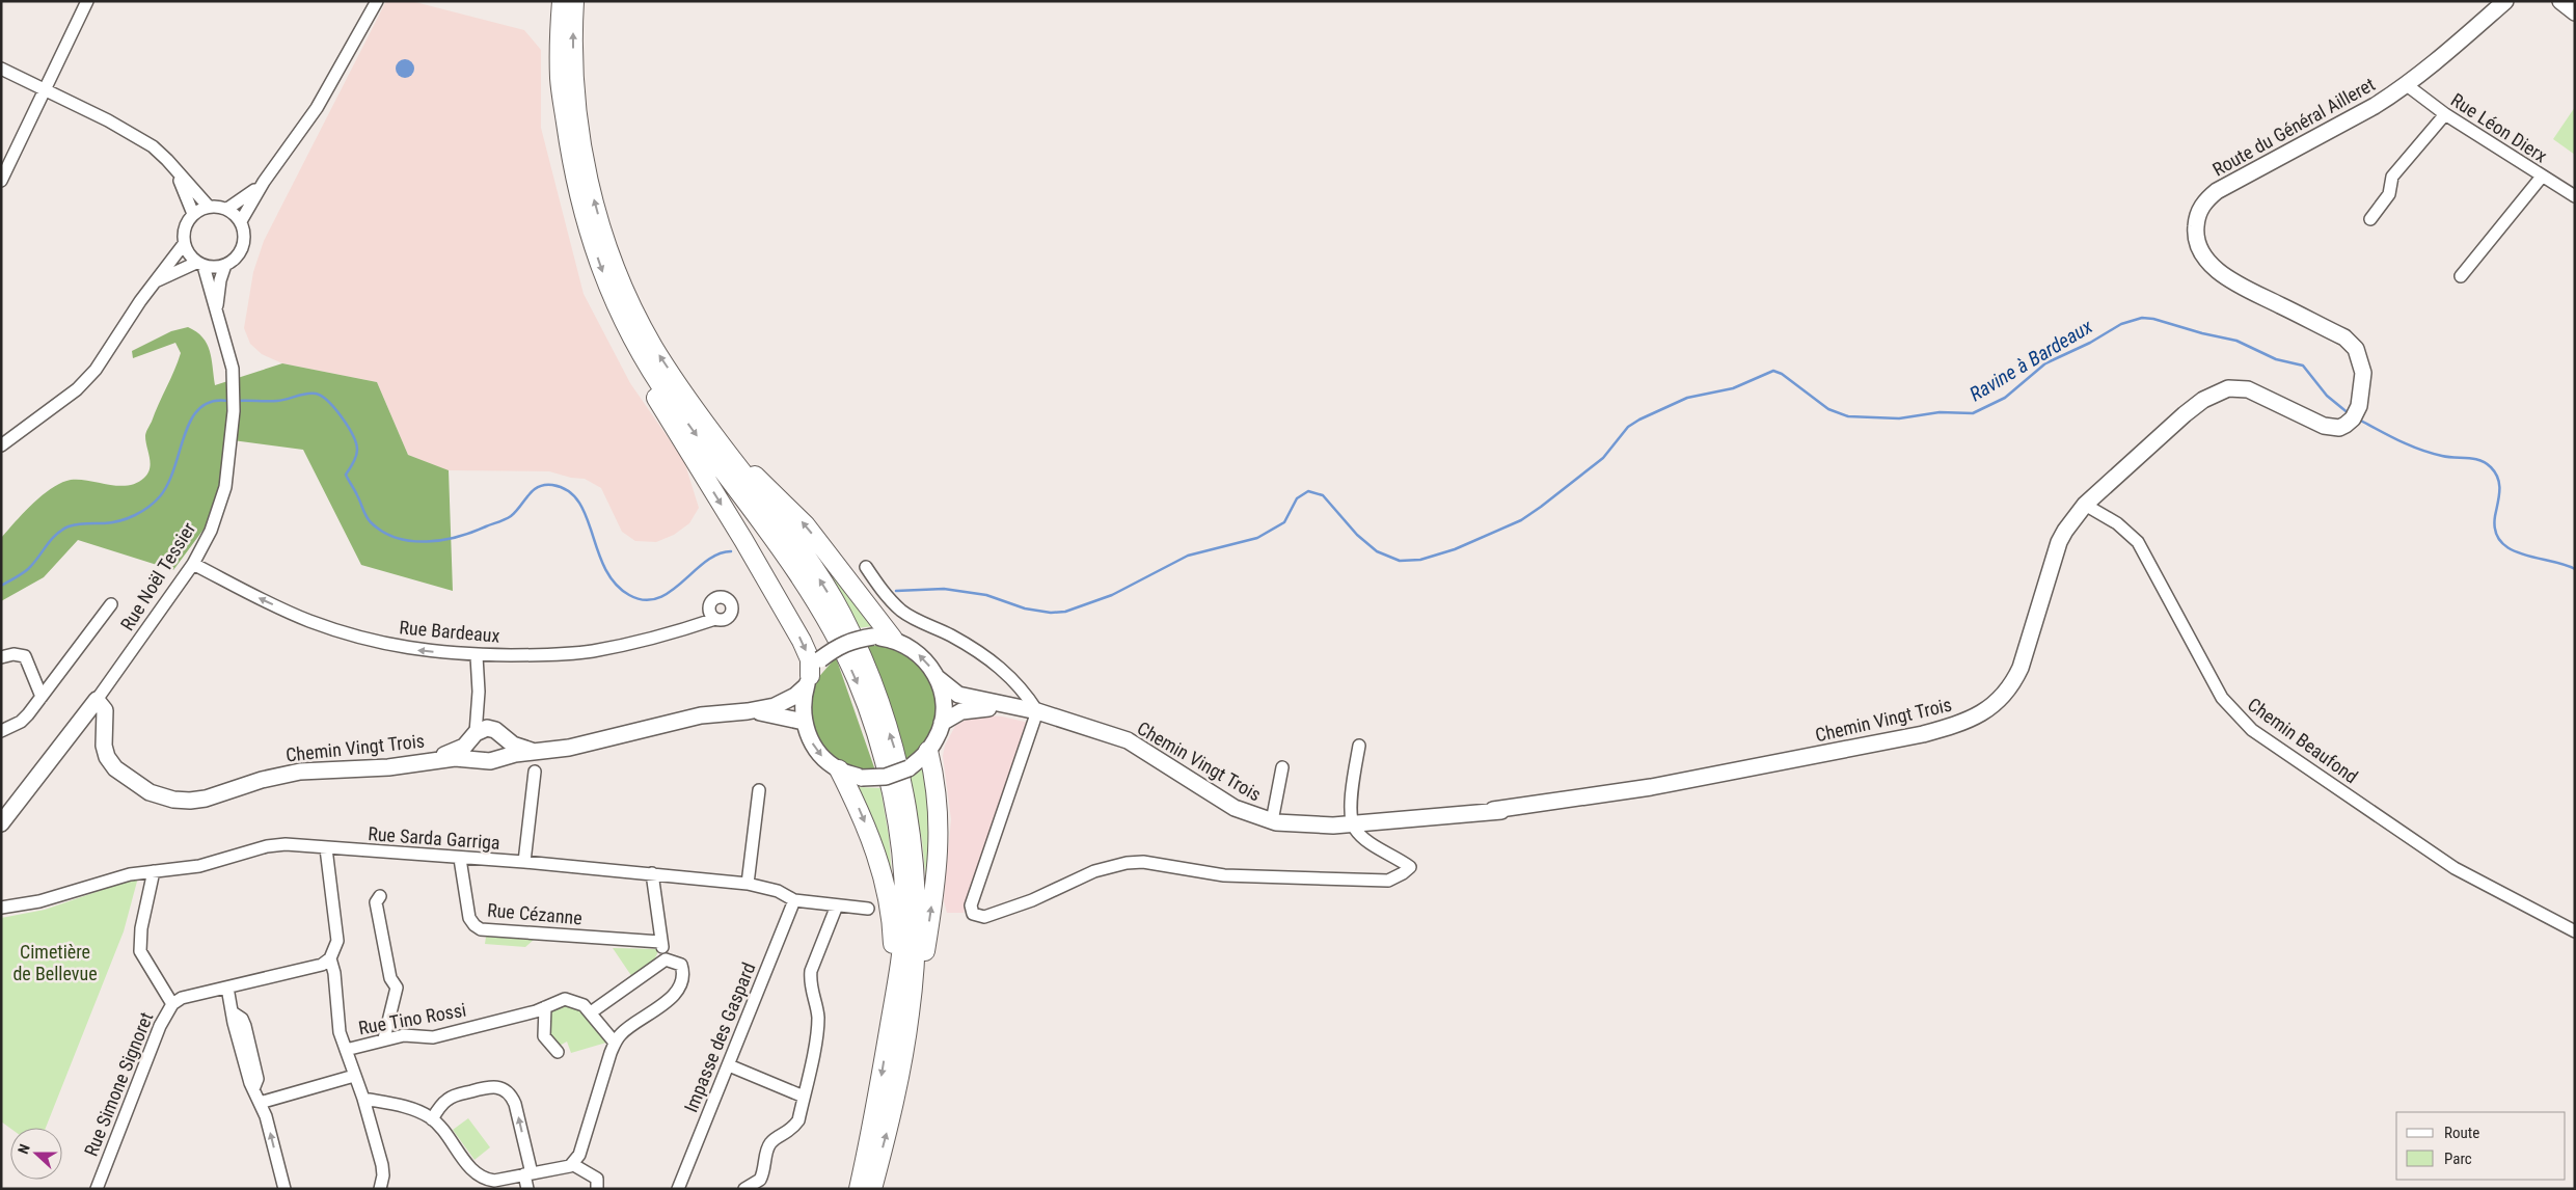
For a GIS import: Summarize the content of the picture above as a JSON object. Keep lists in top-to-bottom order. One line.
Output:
{"streets":{"main road":["Route du Général Ailleret","Rue Noël Tessier","Chemin Vingt Trois"],"street":["Rue Léon Dierx","Rue Bardeaux","Chemin Beaufond","Rue Sarda Garriga","Rue Cézanne","Rue Tino Rossi","Impasse des Gaspard","Rue Simone Signoret"]},"crossings":[["Route du Général Ailleret","Rue Léon Dierx"],["Route du Général Ailleret","Chemin Vingt Trois"],["Route du Général Ailleret","Chemin Beaufond"],["Rue Noël Tessier","Rue Bardeaux"],["Rue Noël Tessier","Chemin Vingt Trois"],["Chemin Vingt Trois","Chemin Beaufond"],["Rue Sarda Garriga","Rue Cézanne"],["Rue Sarda Garriga","Impasse des Gaspard"]],"one_way":["Rue Bardeaux"],"water":["Ravine à Bardeaux"],"parks":["Cimetière de Bellevue"],"legend":["Route","Parc"],"north":"left"}
